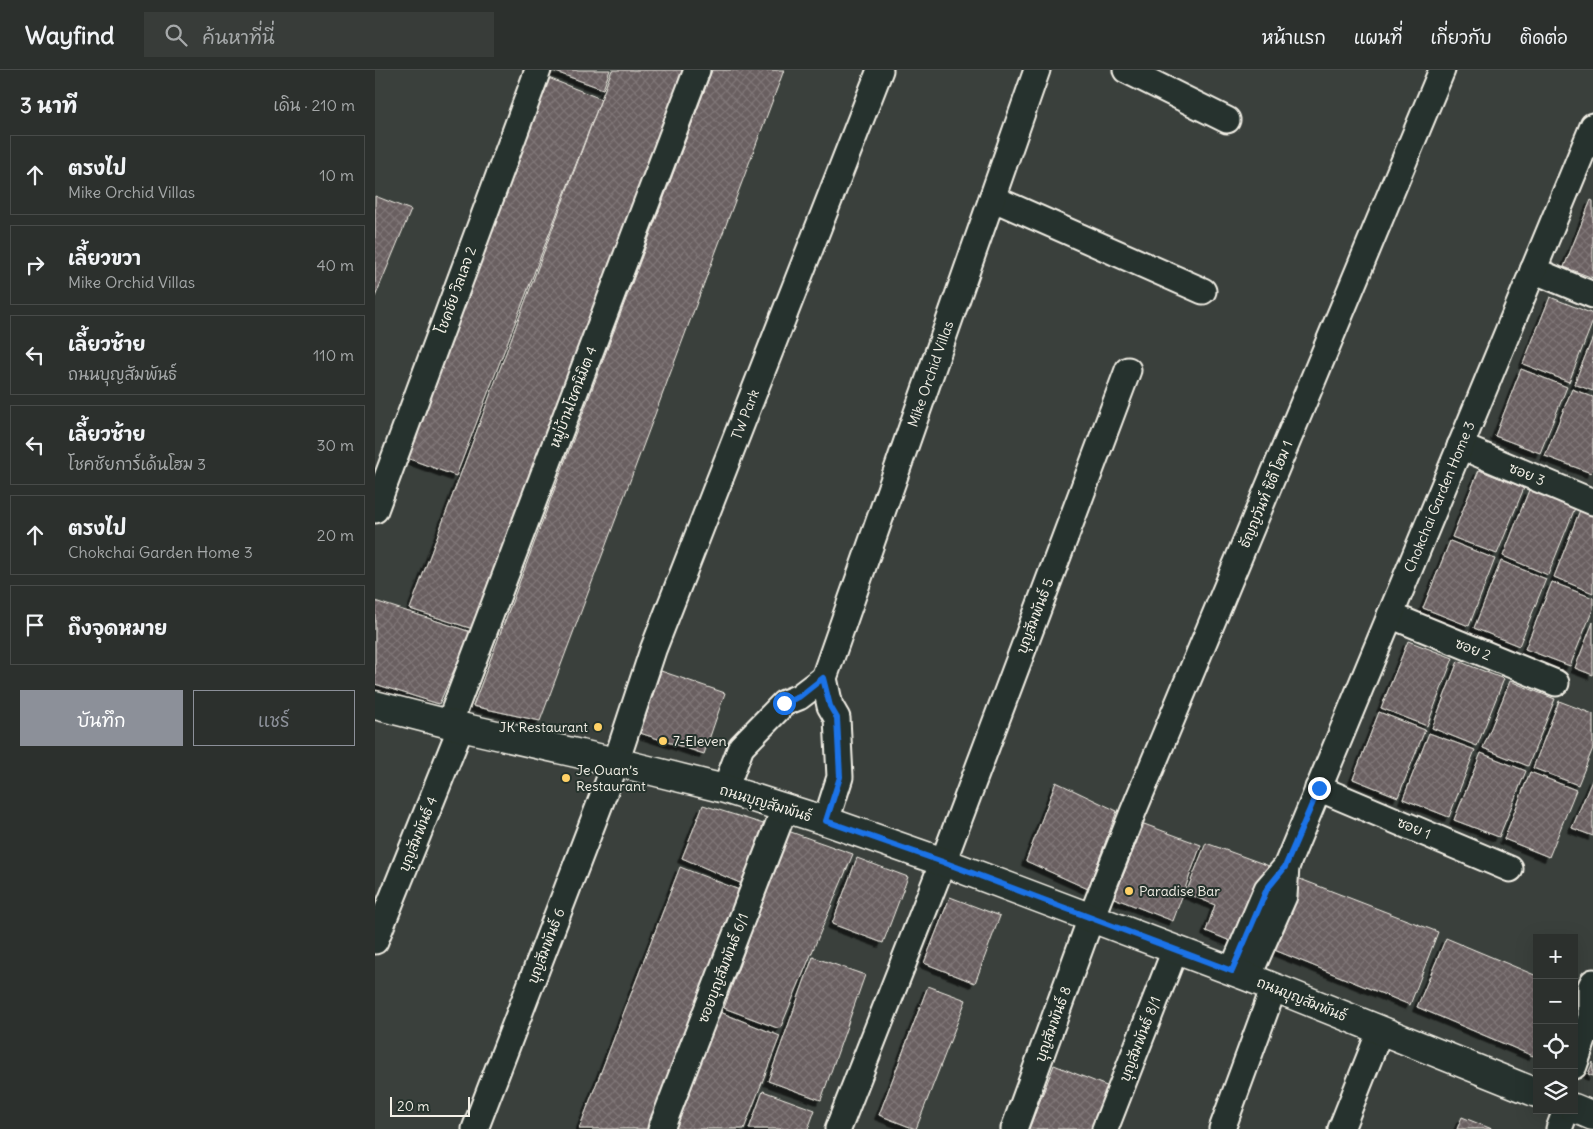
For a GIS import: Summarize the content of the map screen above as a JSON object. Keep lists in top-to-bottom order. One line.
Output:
{"streets":{"street":["โชคชัย วิลเลจ 2","Mike Orchid Villas","หมู่บ้านโชคนิมิต 4","TW Park","ซอย 3","ธัญญวันท์ ซิตี โฮม 1","Chokchai Garden Home 3","บุญสัมพันธ์ 5","ซอย 2","ถนนบุญสัมพันธ์","ซอย 1","บุญสัมพันธ์ 4","บุญสัมพันธ์ 6","ซอยบุญสัมพันธ์ 6/1","บุญสัมพันธ์ 8","บุญสัมพันธ์ 8/1"]},"crossings":[["หมู่บ้านโชคนิมิต 4","ถนนบุญสัมพันธ์"],["หมู่บ้านโชคนิมิต 4","บุญสัมพันธ์ 4"],["TW Park","ถนนบุญสัมพันธ์"],["TW Park","บุญสัมพันธ์ 6"],["ซอย 3","Chokchai Garden Home 3"],["ธัญญวันท์ ซิตี โฮม 1","ถนนบุญสัมพันธ์"],["ธัญญวันท์ ซิตี โฮม 1","บุญสัมพันธ์ 8"],["Chokchai Garden Home 3","ซอย 2"],["Chokchai Garden Home 3","ถนนบุญสัมพันธ์"],["Chokchai Garden Home 3","ซอย 1"],["บุญสัมพันธ์ 5","ถนนบุญสัมพันธ์"],["ถนนบุญสัมพันธ์","บุญสัมพันธ์ 4"],["ถนนบุญสัมพันธ์","บุญสัมพันธ์ 6"],["ถนนบุญสัมพันธ์","ซอยบุญสัมพันธ์ 6/1"],["ถนนบุญสัมพันธ์","บุญสัมพันธ์ 8"],["ถนนบุญสัมพันธ์","บุญสัมพันธ์ 8/1"]],"places":["JK Restaurant","7-Eleven","Je Ouan’s Restaurant","Paradise Bar"],"scale_bar":"20 m","page":{"header":"Wayfind","search":"ค้นหาที่นี่","nav":["หน้าแรก","แผนที่","เกี่ยวกับ","ติดต่อ"],"heading":["3 นาที","เดิน · 210 m"],"list":[["ตรงไป","Mike Orchid Villas","10 m"],["เลี้ยวขวา","Mike Orchid Villas","40 m"],["เลี้ยวซ้าย","ถนนบุญสัมพันธ์","110 m"],["เลี้ยวซ้าย","โชคชัยการ์เด้นโฮม 3","30 m"],["ตรงไป","Chokchai Garden Home 3","20 m"],"ถึงจุดหมาย"],"buttons":["บันทึก","แชร์"],"map_buttons":["+","−"],"scale":"20 m"}}
